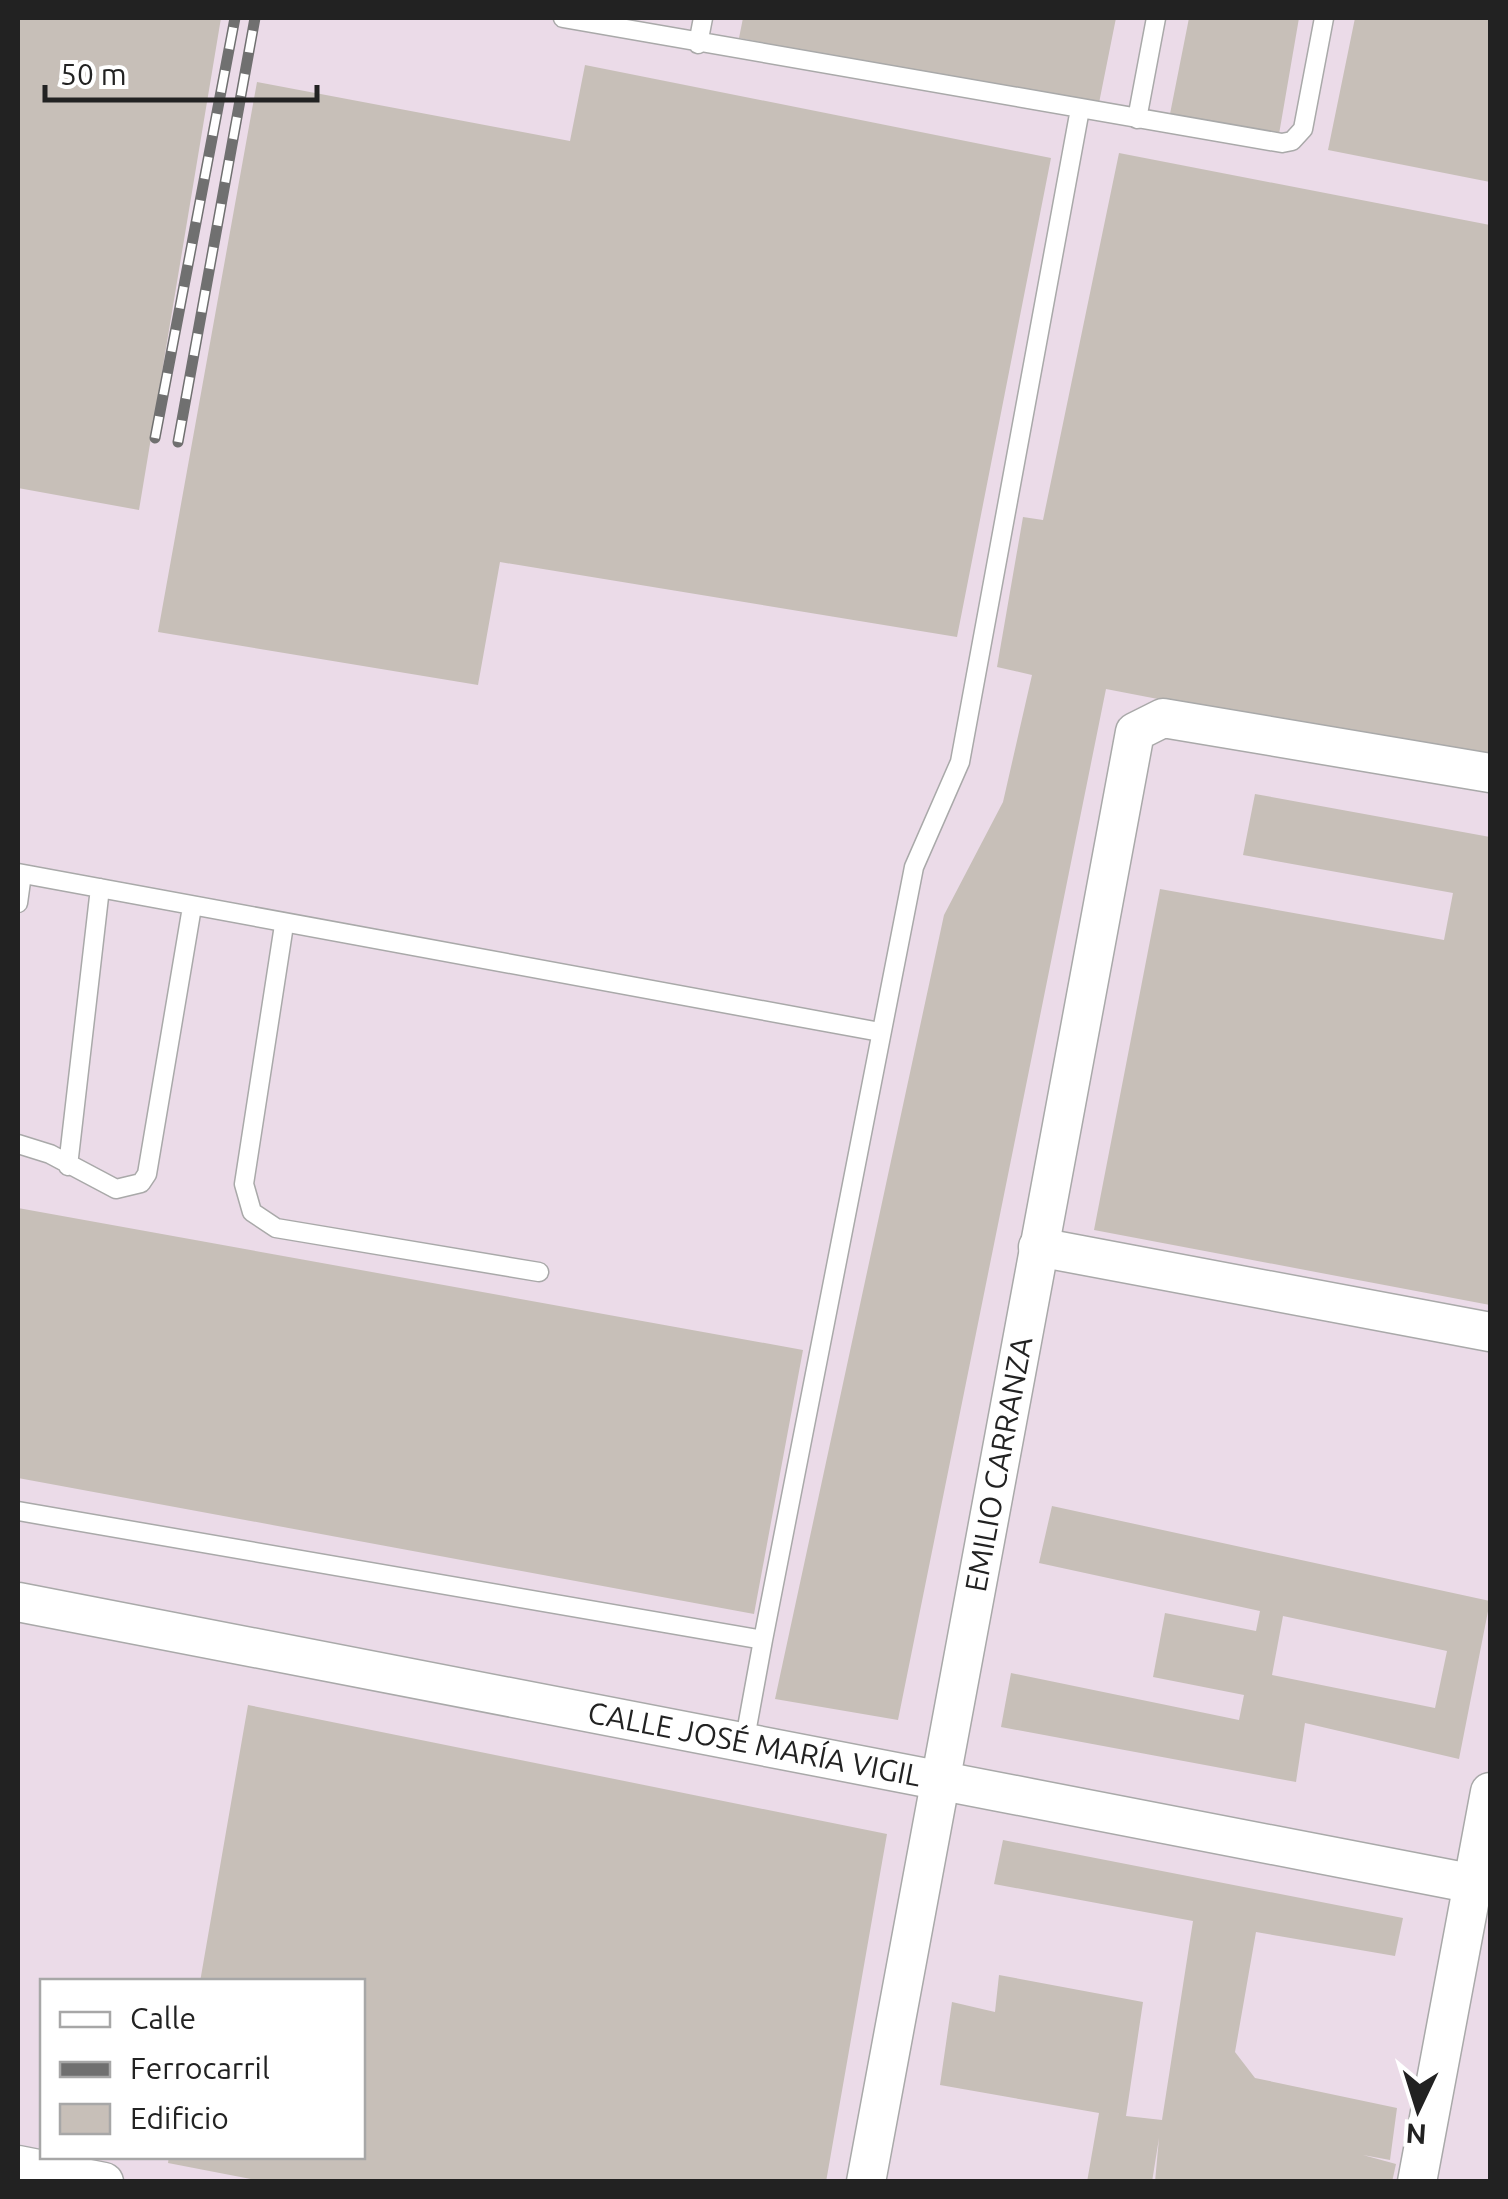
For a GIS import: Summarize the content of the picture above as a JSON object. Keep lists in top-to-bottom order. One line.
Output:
{"streets":{"street":["EMILIO CARRANZA","CALLE JOSÉ MARÍA VIGIL"]},"crossings":[["EMILIO CARRANZA","CALLE JOSÉ MARÍA VIGIL"]],"legend":["Calle","Ferrocarril","Edificio"],"scale_bar":"50 m","north":"bottom"}
